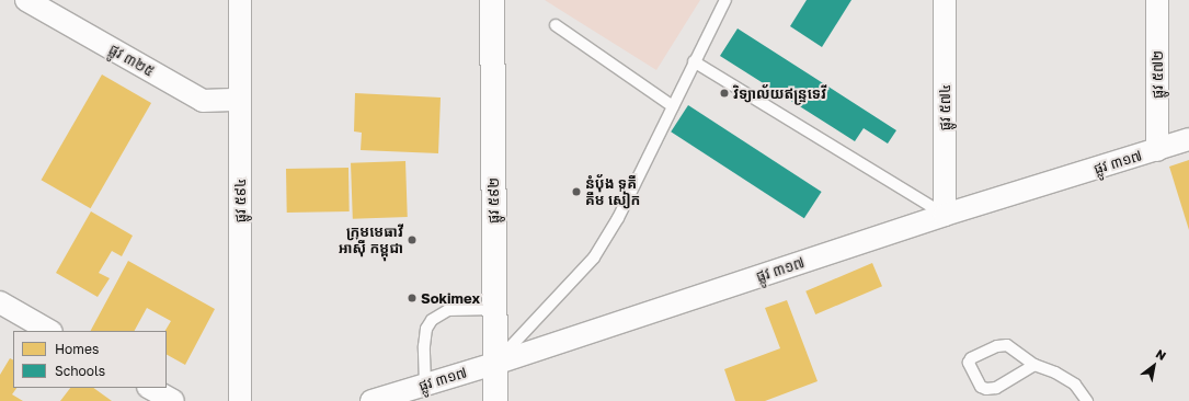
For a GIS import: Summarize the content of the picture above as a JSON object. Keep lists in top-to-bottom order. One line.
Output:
{"streets":{"street":["ផ្លូវ ៣២៥","ផ្លូវ ៥៧២","ផ្លូវ ៥៧៤","ផ្លូវ ៣១៧","ផ្លូវ ៥៩៤","ផ្លូវ ៥៩២"]},"crossings":[["ផ្លូវ ៣២៥","ផ្លូវ ៥៩៤"],["ផ្លូវ ៥៧២","ផ្លូវ ៣១៧"],["ផ្លូវ ៥៧៤","ផ្លូវ ៣១៧"],["ផ្លូវ ៣១៧","ផ្លូវ ៥៩២"]],"places":["វិទ្យាល័យឥន្រ្ទទេវី","នំប៉័ង ទួគី គឹម សៀក","ក្រុមមេធាវី អាស៊ី កម្ពុជា","Sokimex"],"legend":["Homes","Schools"],"north":"top right"}
